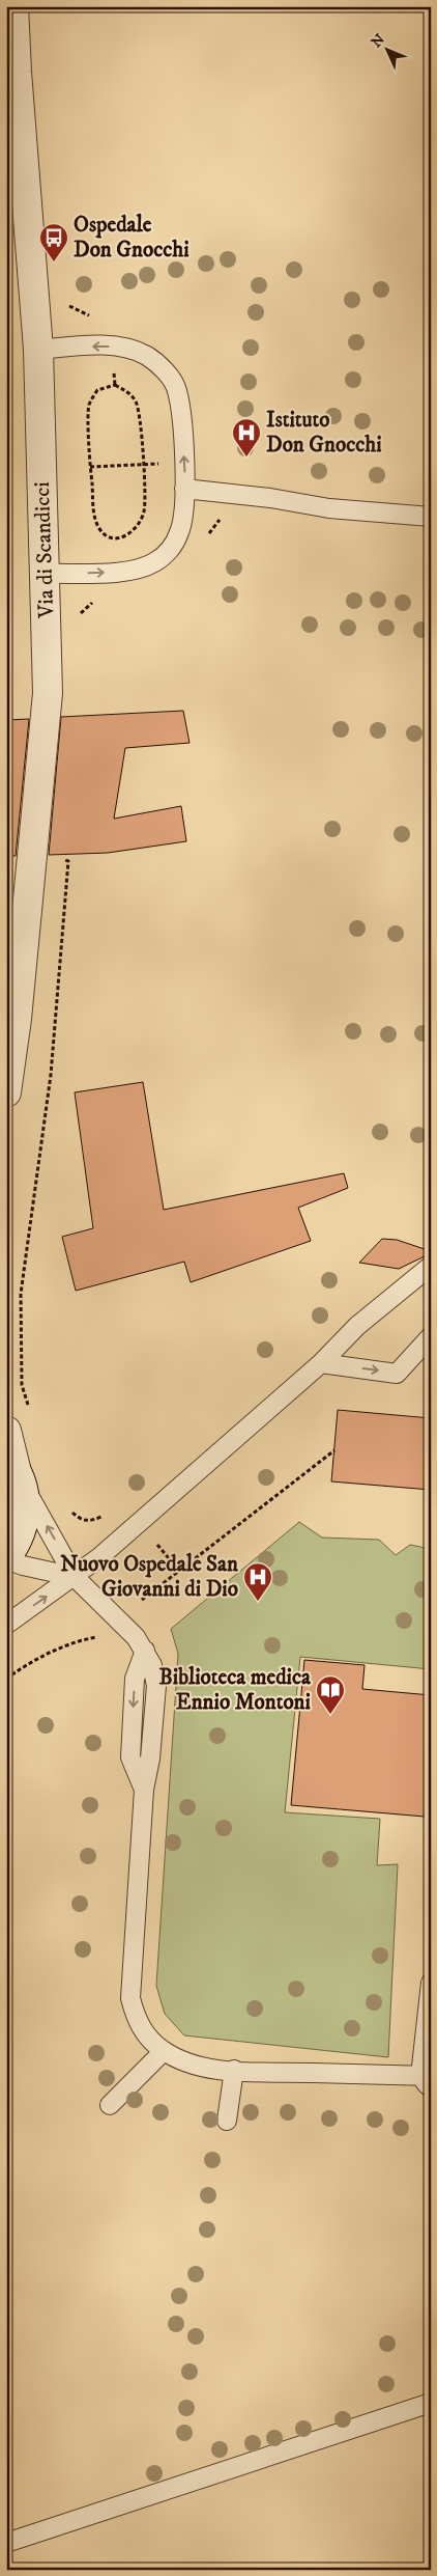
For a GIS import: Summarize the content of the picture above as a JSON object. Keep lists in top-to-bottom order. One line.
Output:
{"streets":{"street":["Via di Scandicci"]},"places":{"bus stop":["Ospedale Don Gnocchi"],"hospital":["Istituto Don Gnocchi","Nuovo Ospedale San Giovanni di Dio"],"library":["Biblioteca medica Ennio Montoni"]},"north":"top left"}
